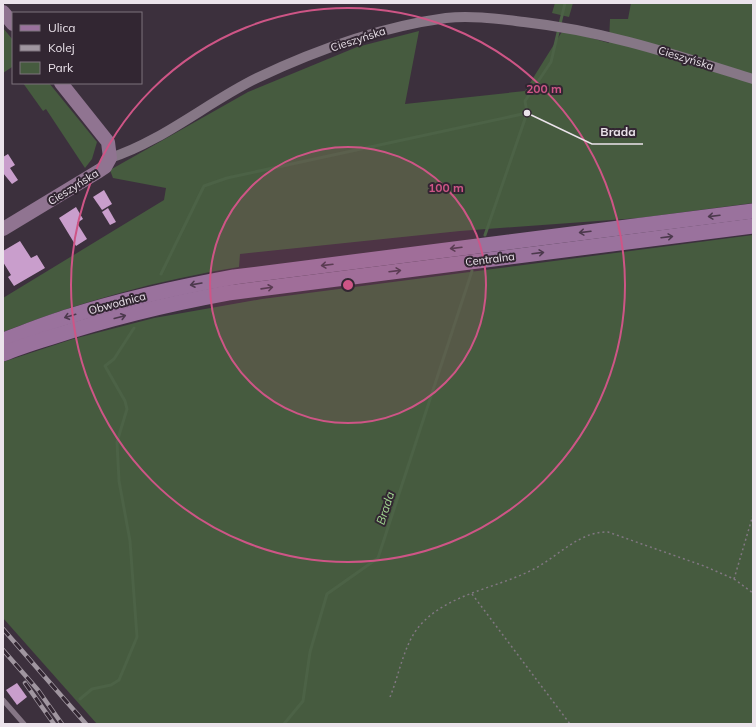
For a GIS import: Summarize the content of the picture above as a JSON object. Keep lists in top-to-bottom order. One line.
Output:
{"streets":{"main road":["Centralna","Obwodnica"],"street":["Cieszyńska"]},"crossings":[["Centralna","Obwodnica"]],"water":["Brada"],"places":["Brada"],"legend":["Ulica","Kolej","Park"],"rings":["200 m","100 m"]}
